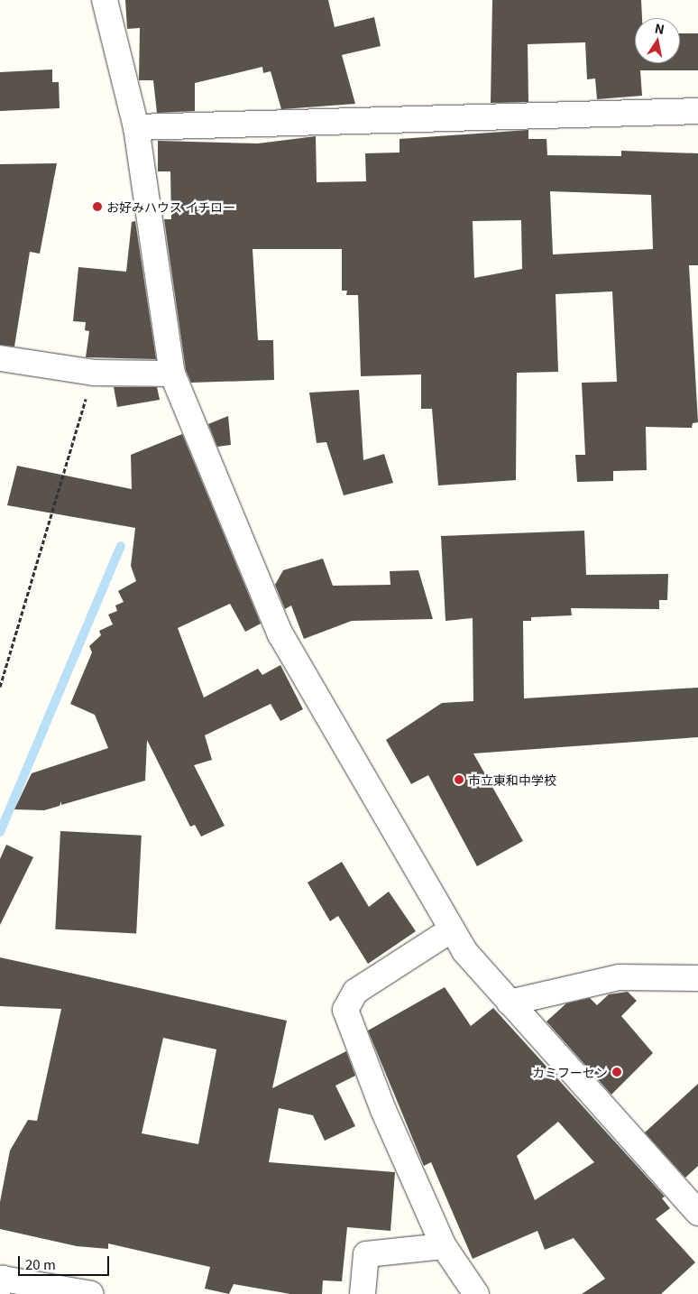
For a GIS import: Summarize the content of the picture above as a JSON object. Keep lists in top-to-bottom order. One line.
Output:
{"places":["お好みハウス イチロー","市立東和中学校","カミフーセン"],"scale_bar":"20 m","north":"top"}
